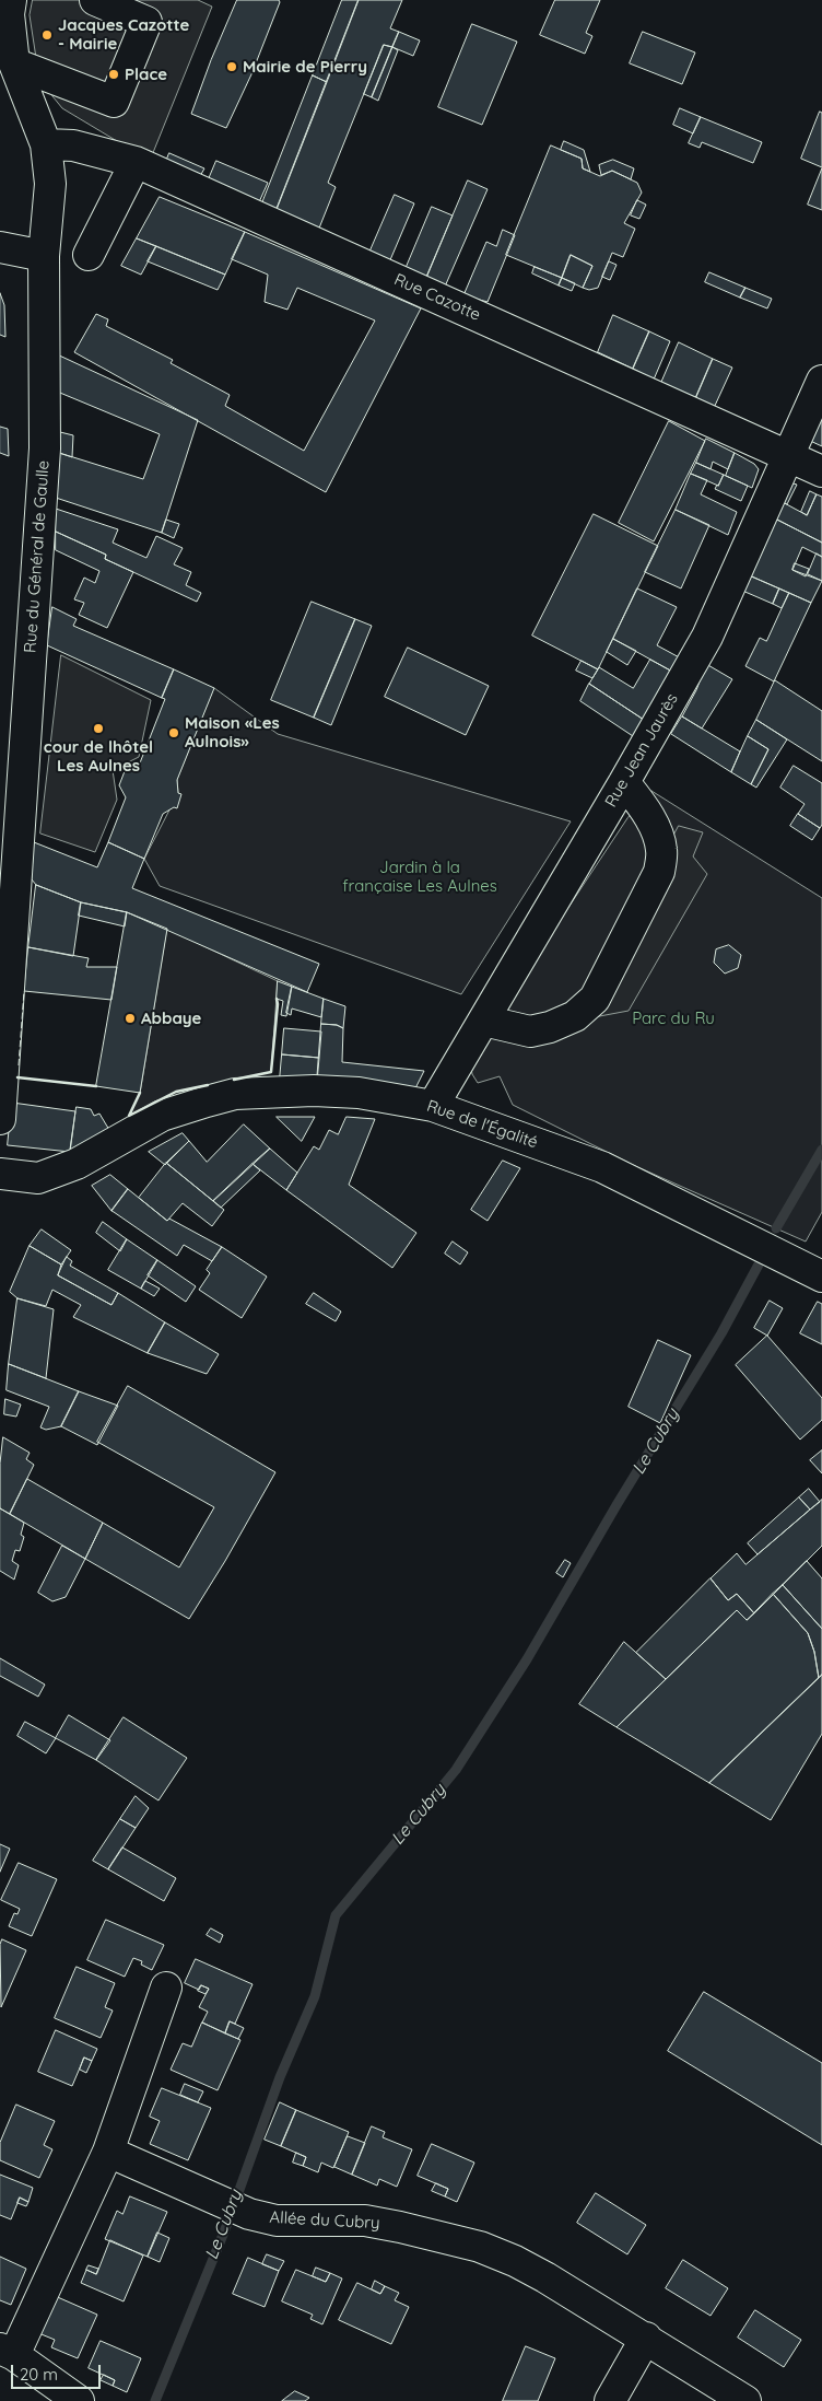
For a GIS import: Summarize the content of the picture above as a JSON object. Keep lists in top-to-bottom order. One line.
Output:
{"streets":{"street":["Rue Cazotte","Rue du Général de Gaulle","Rue Jean Jaurès","Rue de l'Égalité","Allée du Cubry"]},"crossings":[["Rue Cazotte","Rue du Général de Gaulle"],["Rue Cazotte","Rue Jean Jaurès"],["Rue Jean Jaurès","Rue de l'Égalité"]],"water":["Le Cubry"],"parks":["Jardin à la française Les Aulnes","Parc du Ru"],"places":["Jacques Cazotte - Mairie","Mairie de Pierry","Place","cour de lhôtel Les Aulnes","Maison «Les Aulnois»","Abbaye"],"scale_bar":"20 m"}
